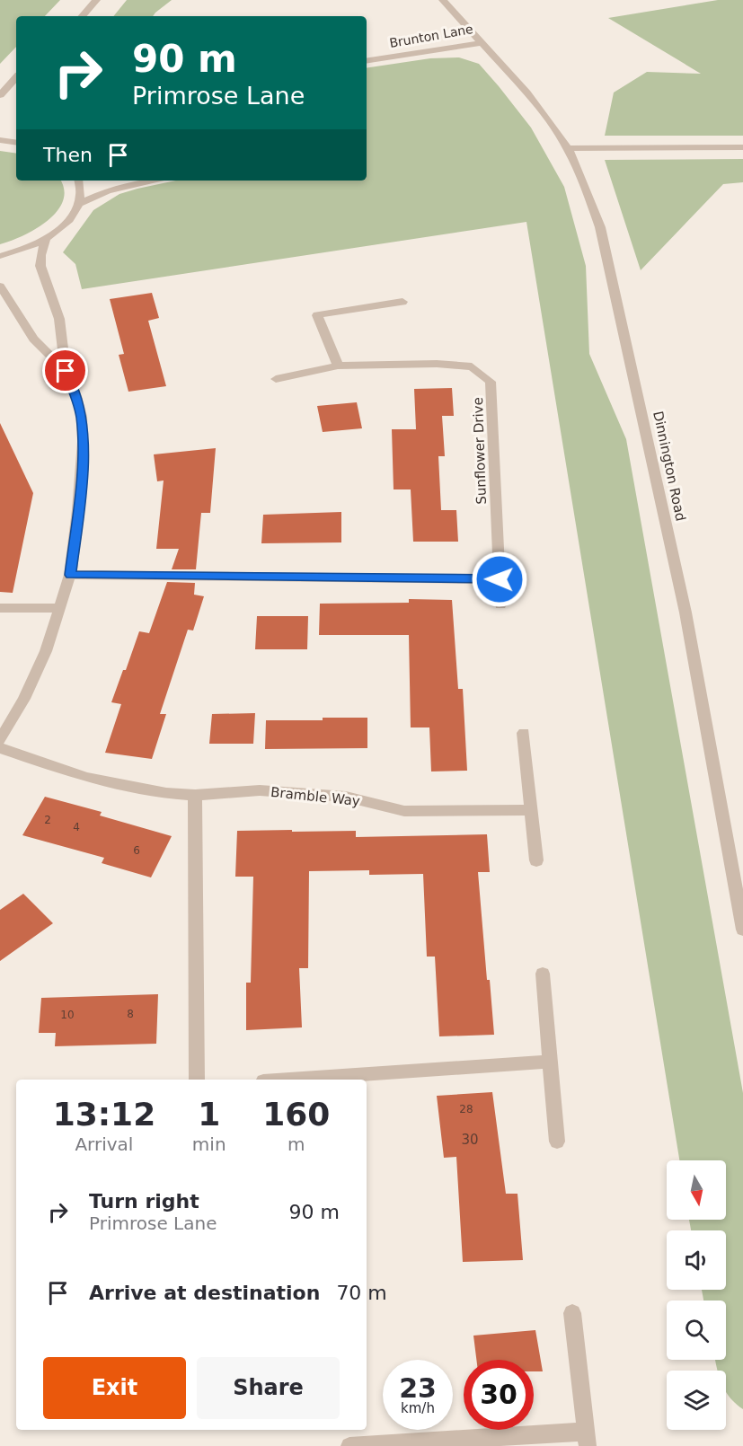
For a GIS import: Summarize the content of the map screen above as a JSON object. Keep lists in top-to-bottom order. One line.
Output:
{"streets":{"street":["Brunton Lane","Sunflower Drive","Dinnington Road","Bramble Way"]},"crossings":[["Brunton Lane","Dinnington Road"]],"house_numbers":["2","4","6","8","10","28","30"],"north":"bottom","page":{"turn":["90 m","Primrose Lane"],"then":"Then","eta":["13:12","Arrival","1","min","160","m"],"list":[{"name":"Turn right","note":"Primrose Lane","value":"90 m"},{"name":"Arrive at destination","value":"70 m"}],"buttons":["Exit","Share"],"speed":"23 km/h","limit":"30"}}
